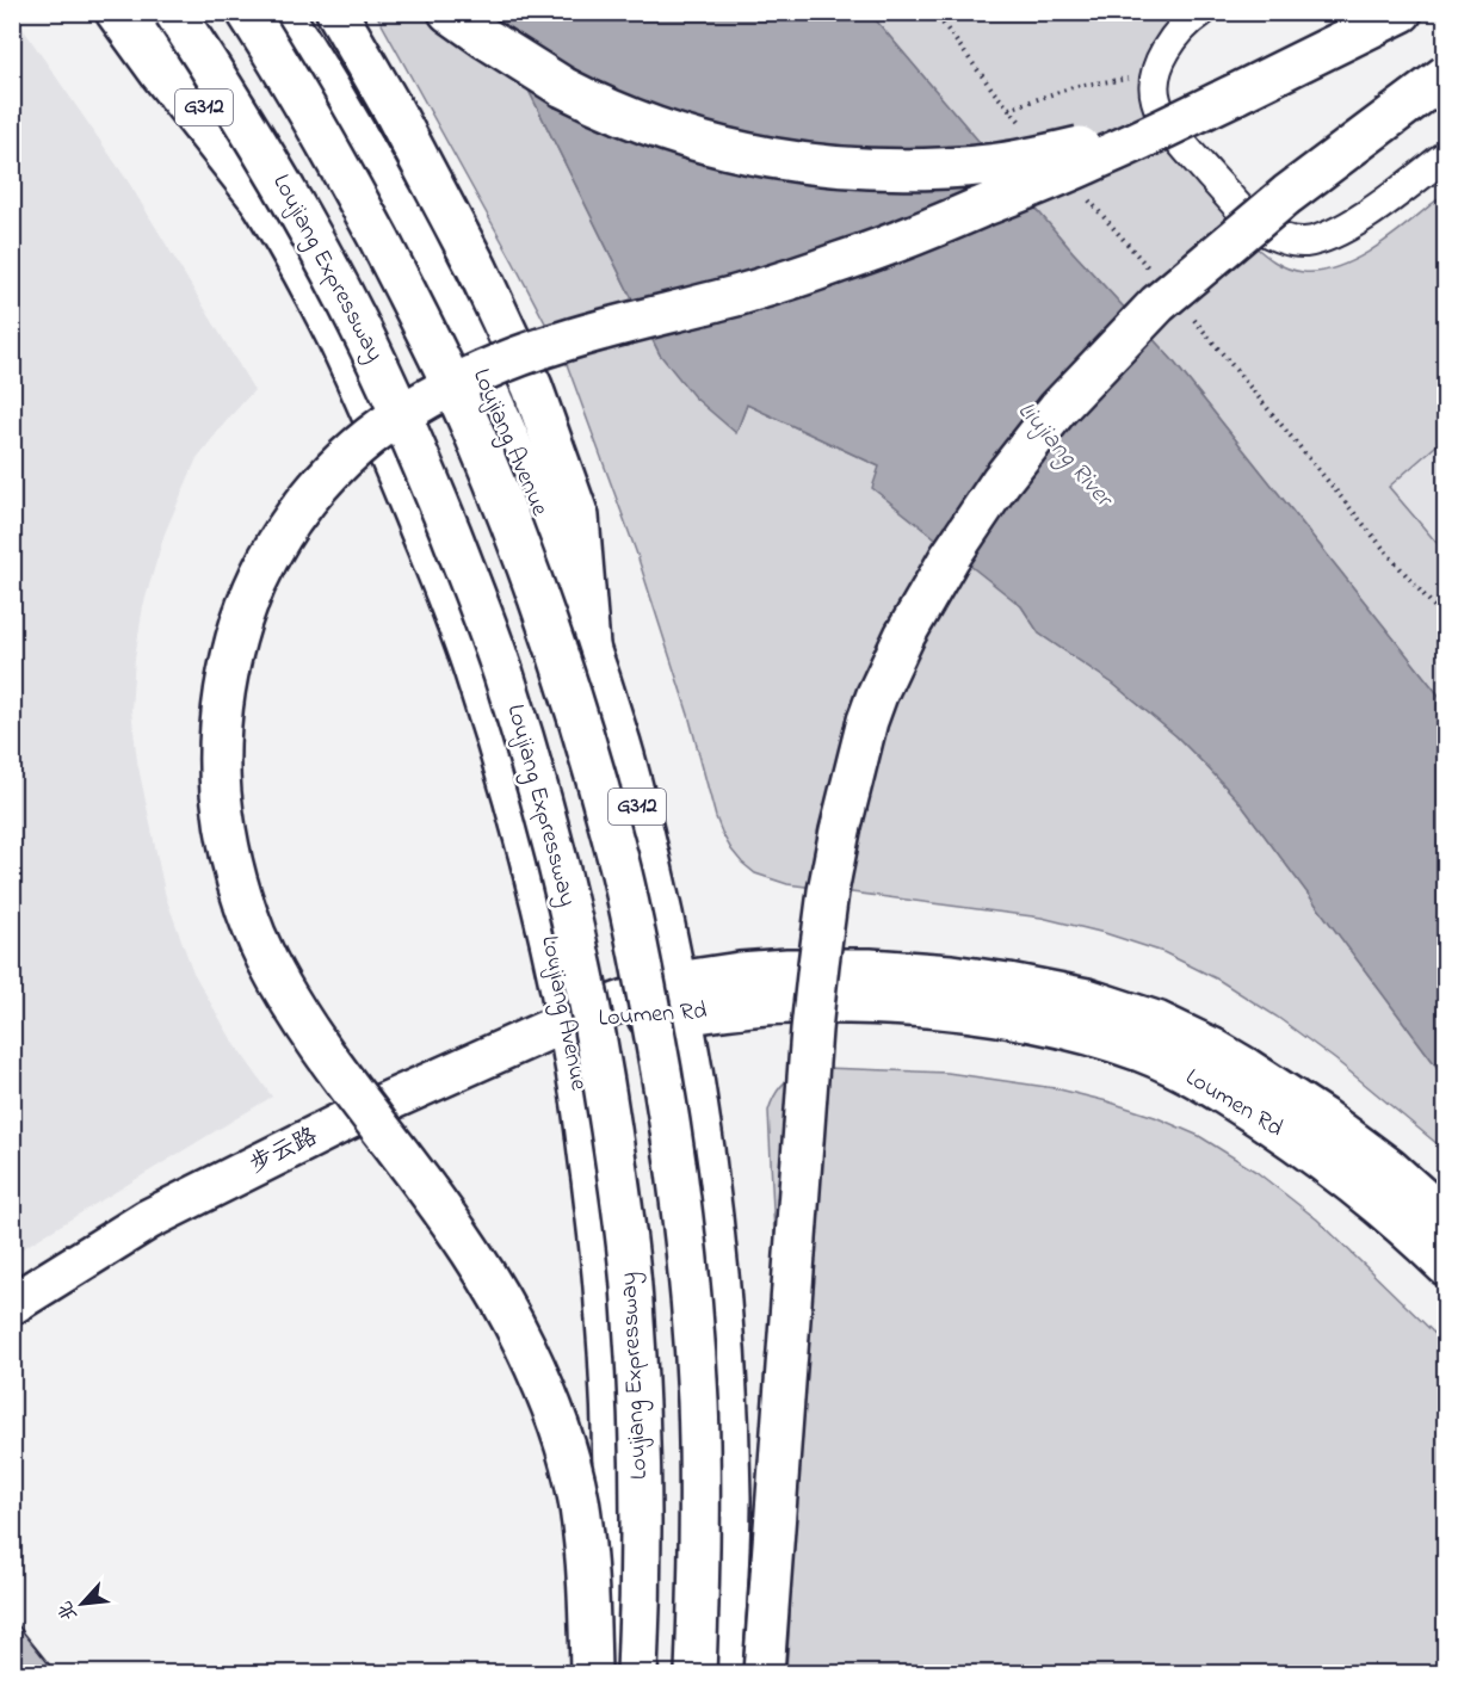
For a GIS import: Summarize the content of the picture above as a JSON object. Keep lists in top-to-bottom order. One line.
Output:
{"streets":{"main road":["G312","Loujiang Expressway","Loujiang Avenue","Loumen Rd","步云路"]},"crossings":[["Loujiang Avenue","Loumen Rd"],["Loujiang Avenue","步云路"],["Loumen Rd","步云路"]],"water":["Liujiang River"],"north":"bottom left"}
